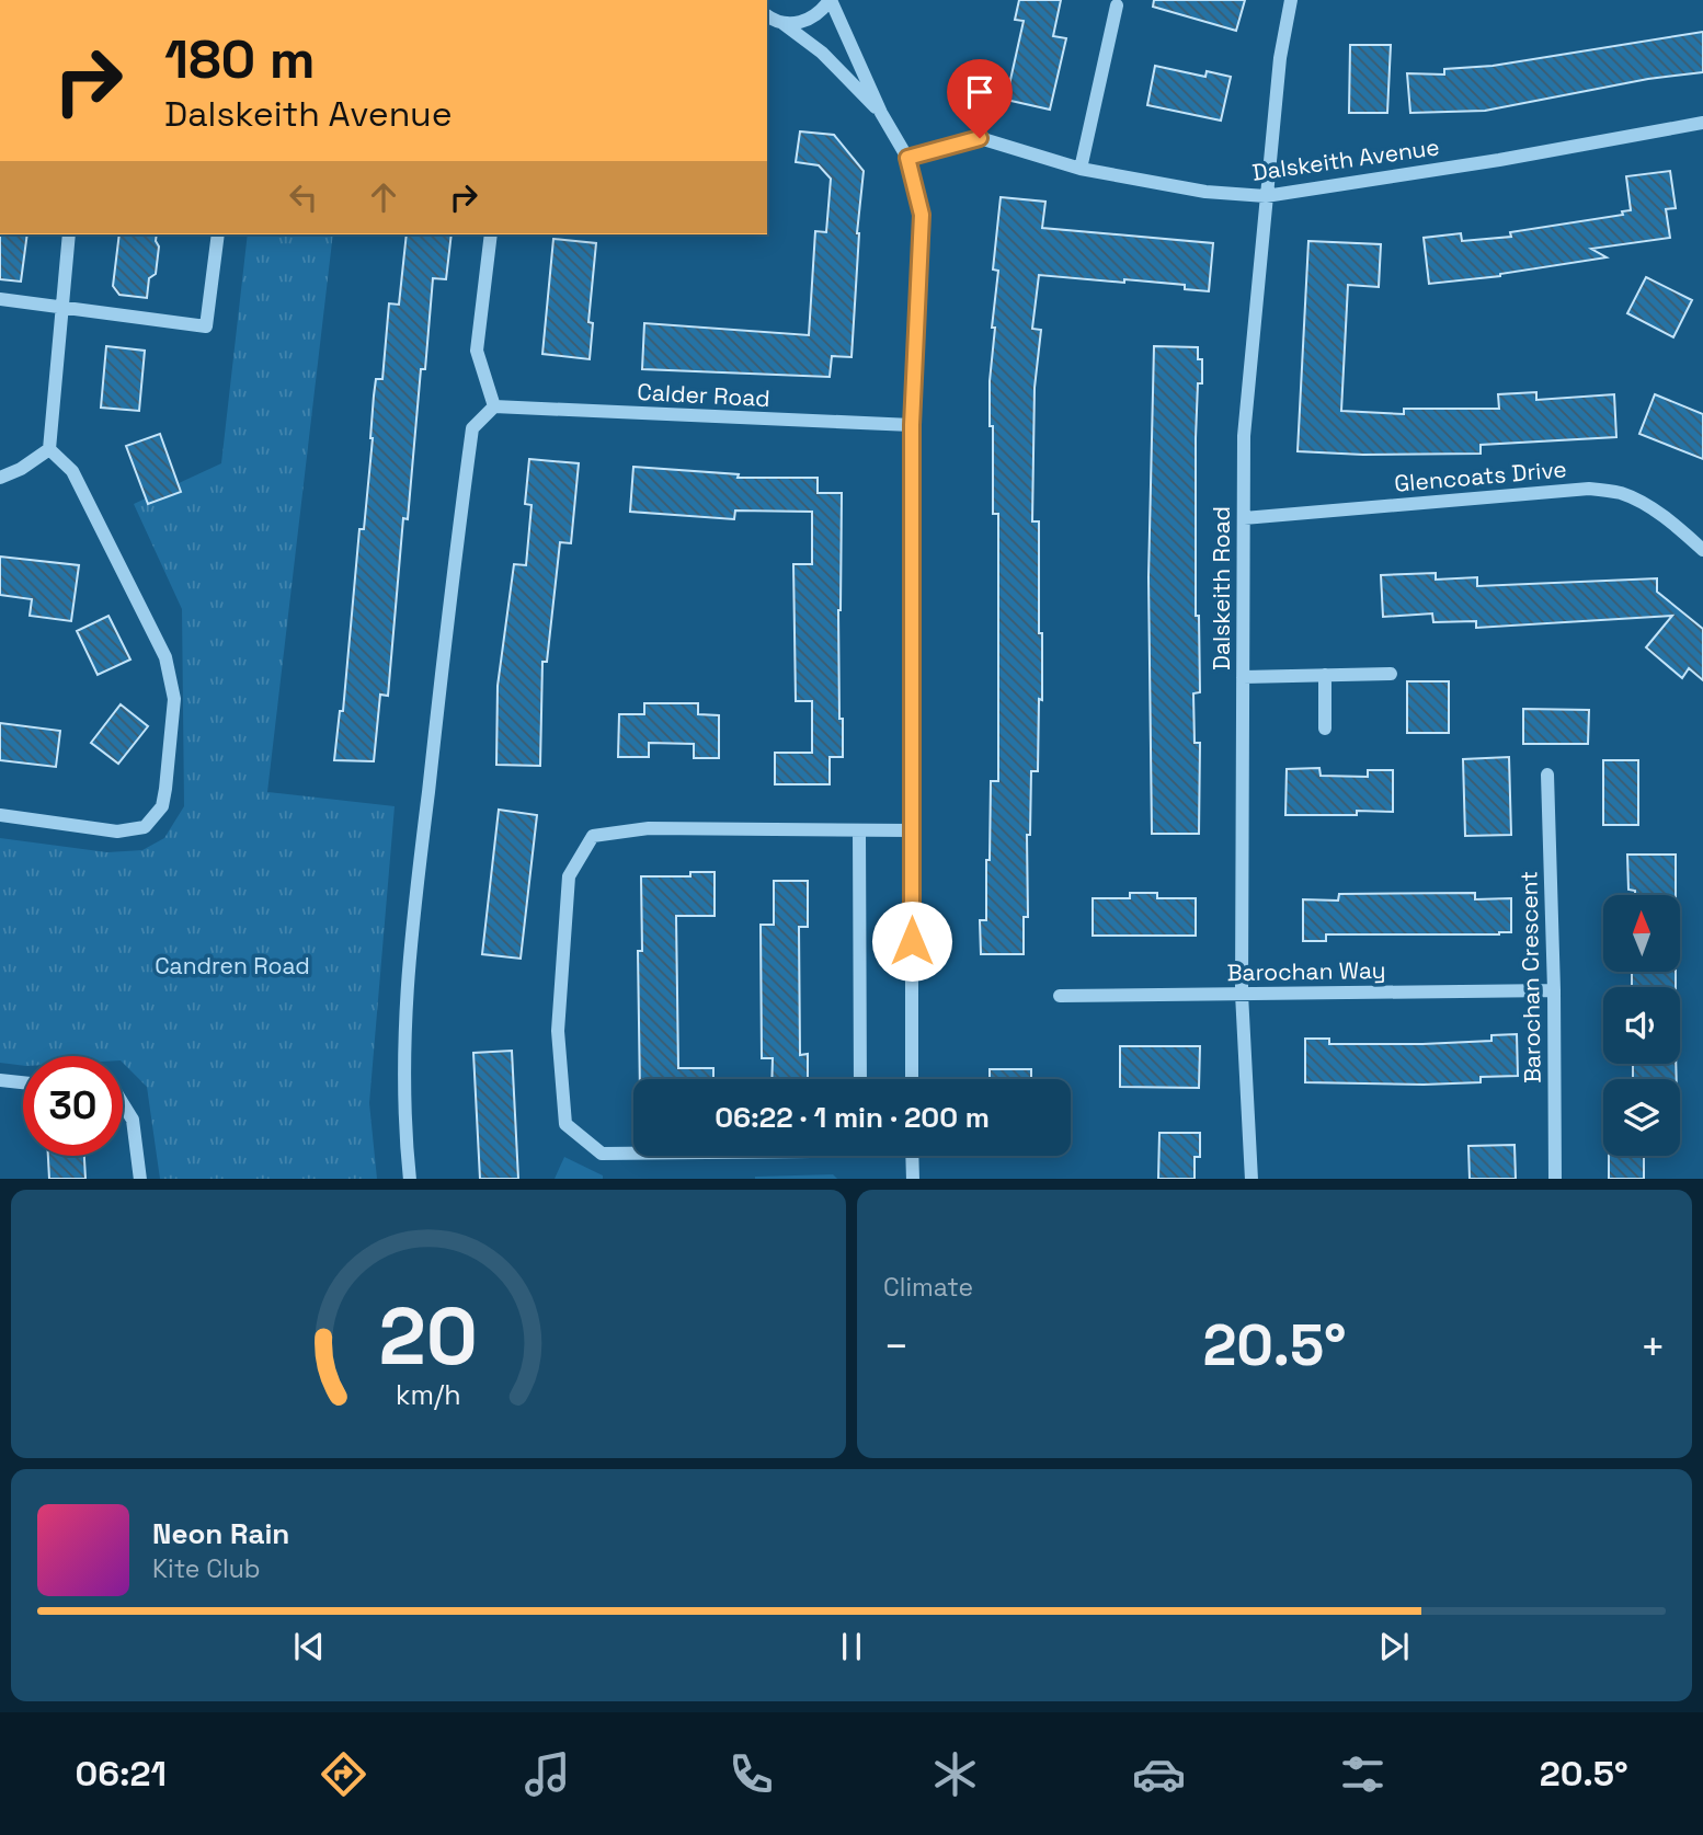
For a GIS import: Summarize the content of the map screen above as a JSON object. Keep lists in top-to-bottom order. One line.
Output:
{"streets":{"street":["Dalskeith Avenue","Calder Road","Glencoats Drive","Dalskeith Road","Barochan Way","Barochan Crescent"]},"crossings":[["Dalskeith Avenue","Dalskeith Road"],["Glencoats Drive","Dalskeith Road"],["Dalskeith Road","Barochan Way"],["Barochan Way","Barochan Crescent"]],"parks":["Candren Road"],"north":"top","page":{"turn":["180 m","Dalskeith Avenue"],"limit":"30","trip":"06:22 · 1 min · 200 m","tile":"Climate","heat":["−","20.5°","+"],"song":["Neon Rain","Kite Club"],"tabs":["06:21","20.5°"],"gauge":["20","km/h"]}}
